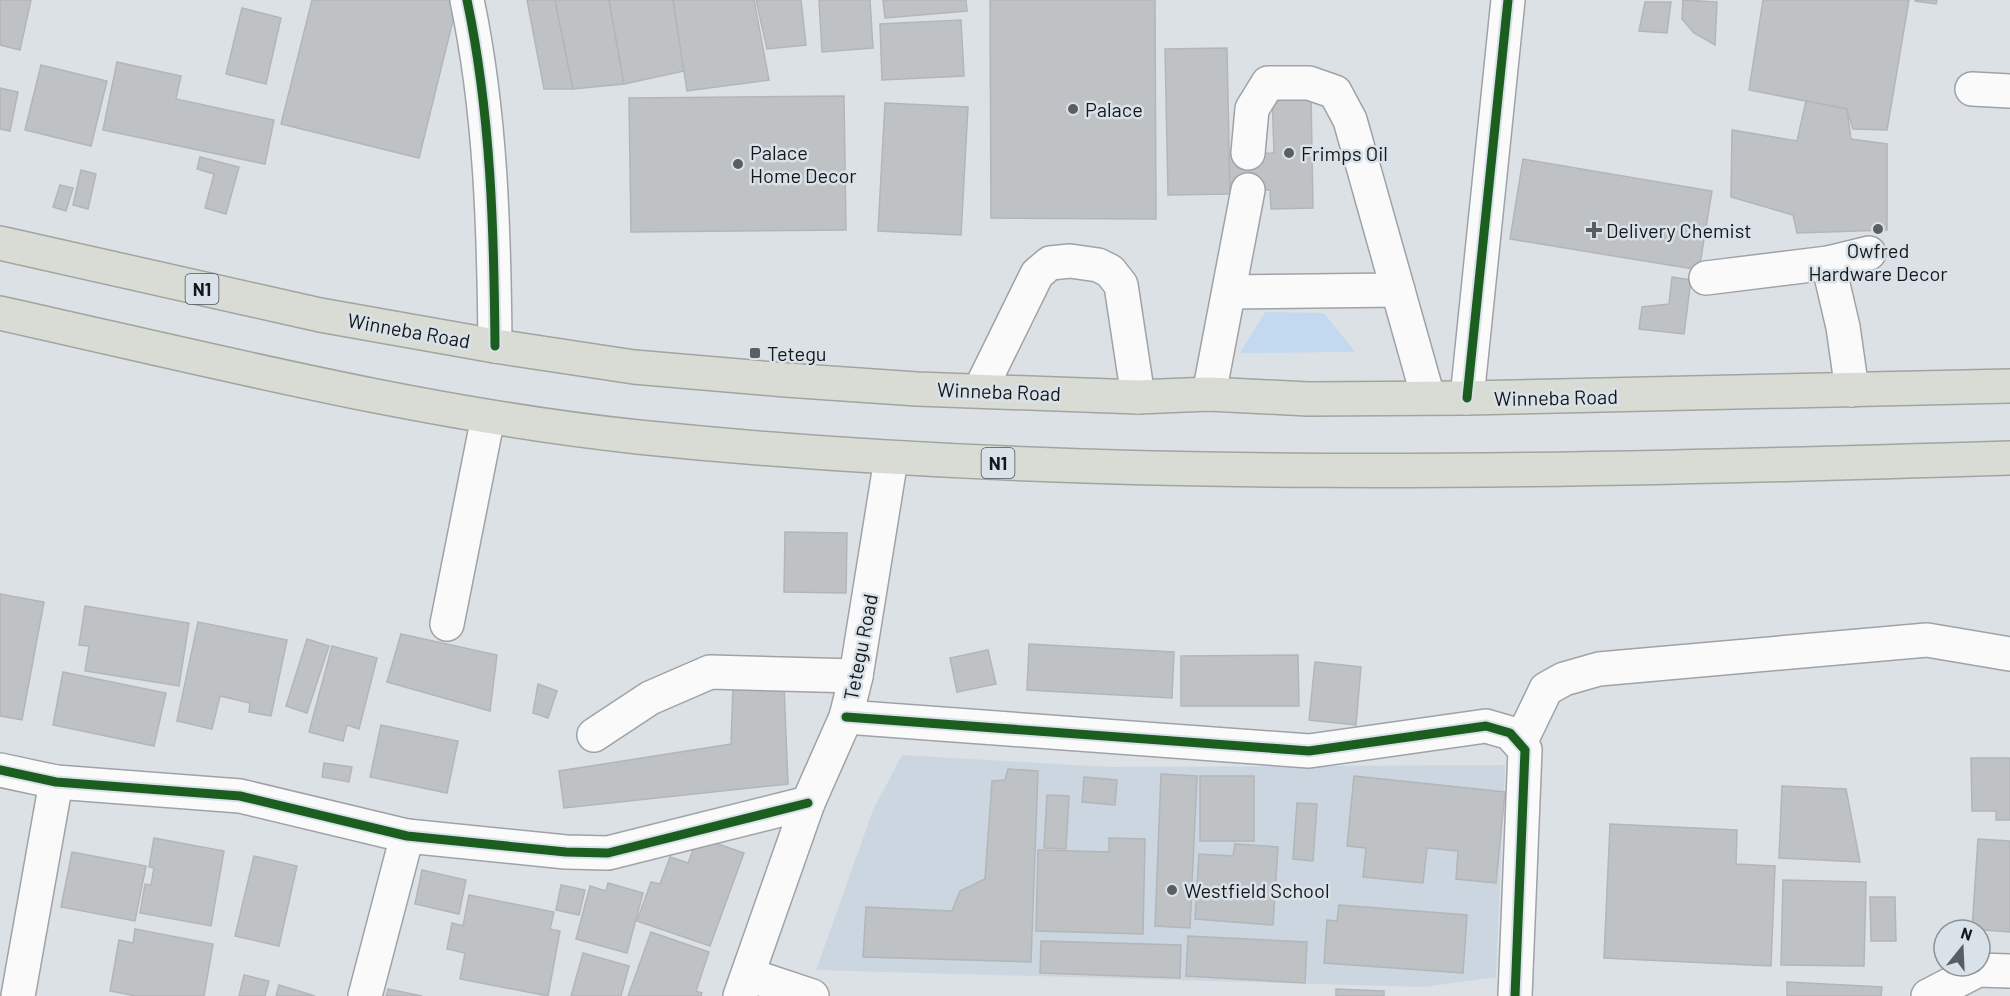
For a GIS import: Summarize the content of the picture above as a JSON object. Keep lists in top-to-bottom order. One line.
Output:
{"streets":{"highway":["N1","Winneba Road"],"street":["Tetegu Road"]},"crossings":[["N1","Tetegu Road"]],"places":{"other":["Palace","Frimps Oil","Palace Home Decor","Owfred Hardware Decor","Westfield School"],"health":["Delivery Chemist"],"transit":["Tetegu"]},"north":"top"}
